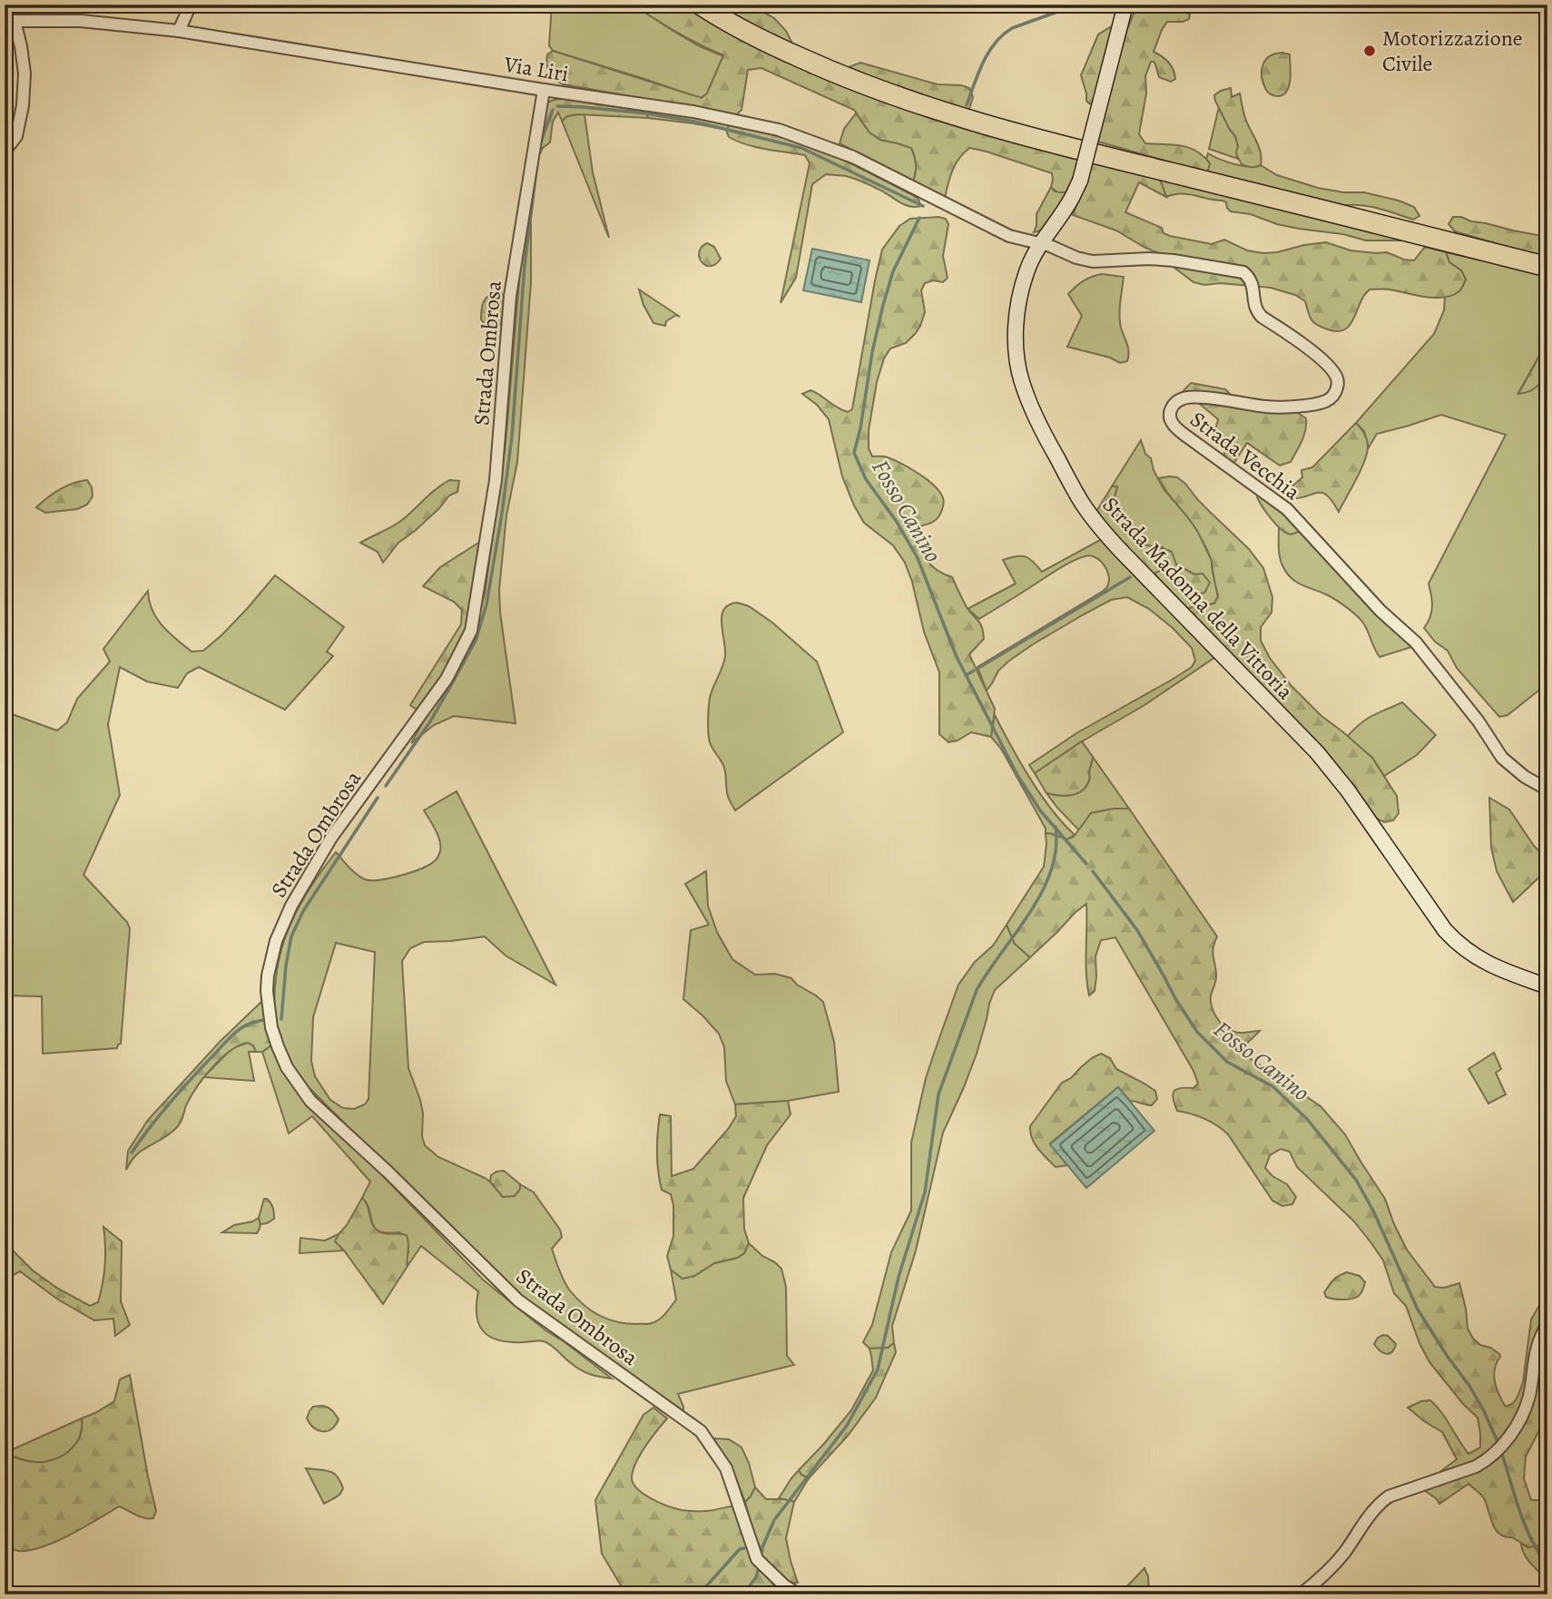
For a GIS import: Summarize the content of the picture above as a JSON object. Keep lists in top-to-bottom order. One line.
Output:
{"streets":{"street":["Via Liri","Strada Ombrosa","Strada Vecchia","Strada Madonna della Vittoria"]},"crossings":[["Via Liri","Strada Ombrosa"],["Via Liri","Strada Vecchia"],["Via Liri","Strada Madonna della Vittoria"],["Strada Vecchia","Strada Madonna della Vittoria"]],"water":["Fosso Canino"],"places":["Motorizzazione Civile"]}
